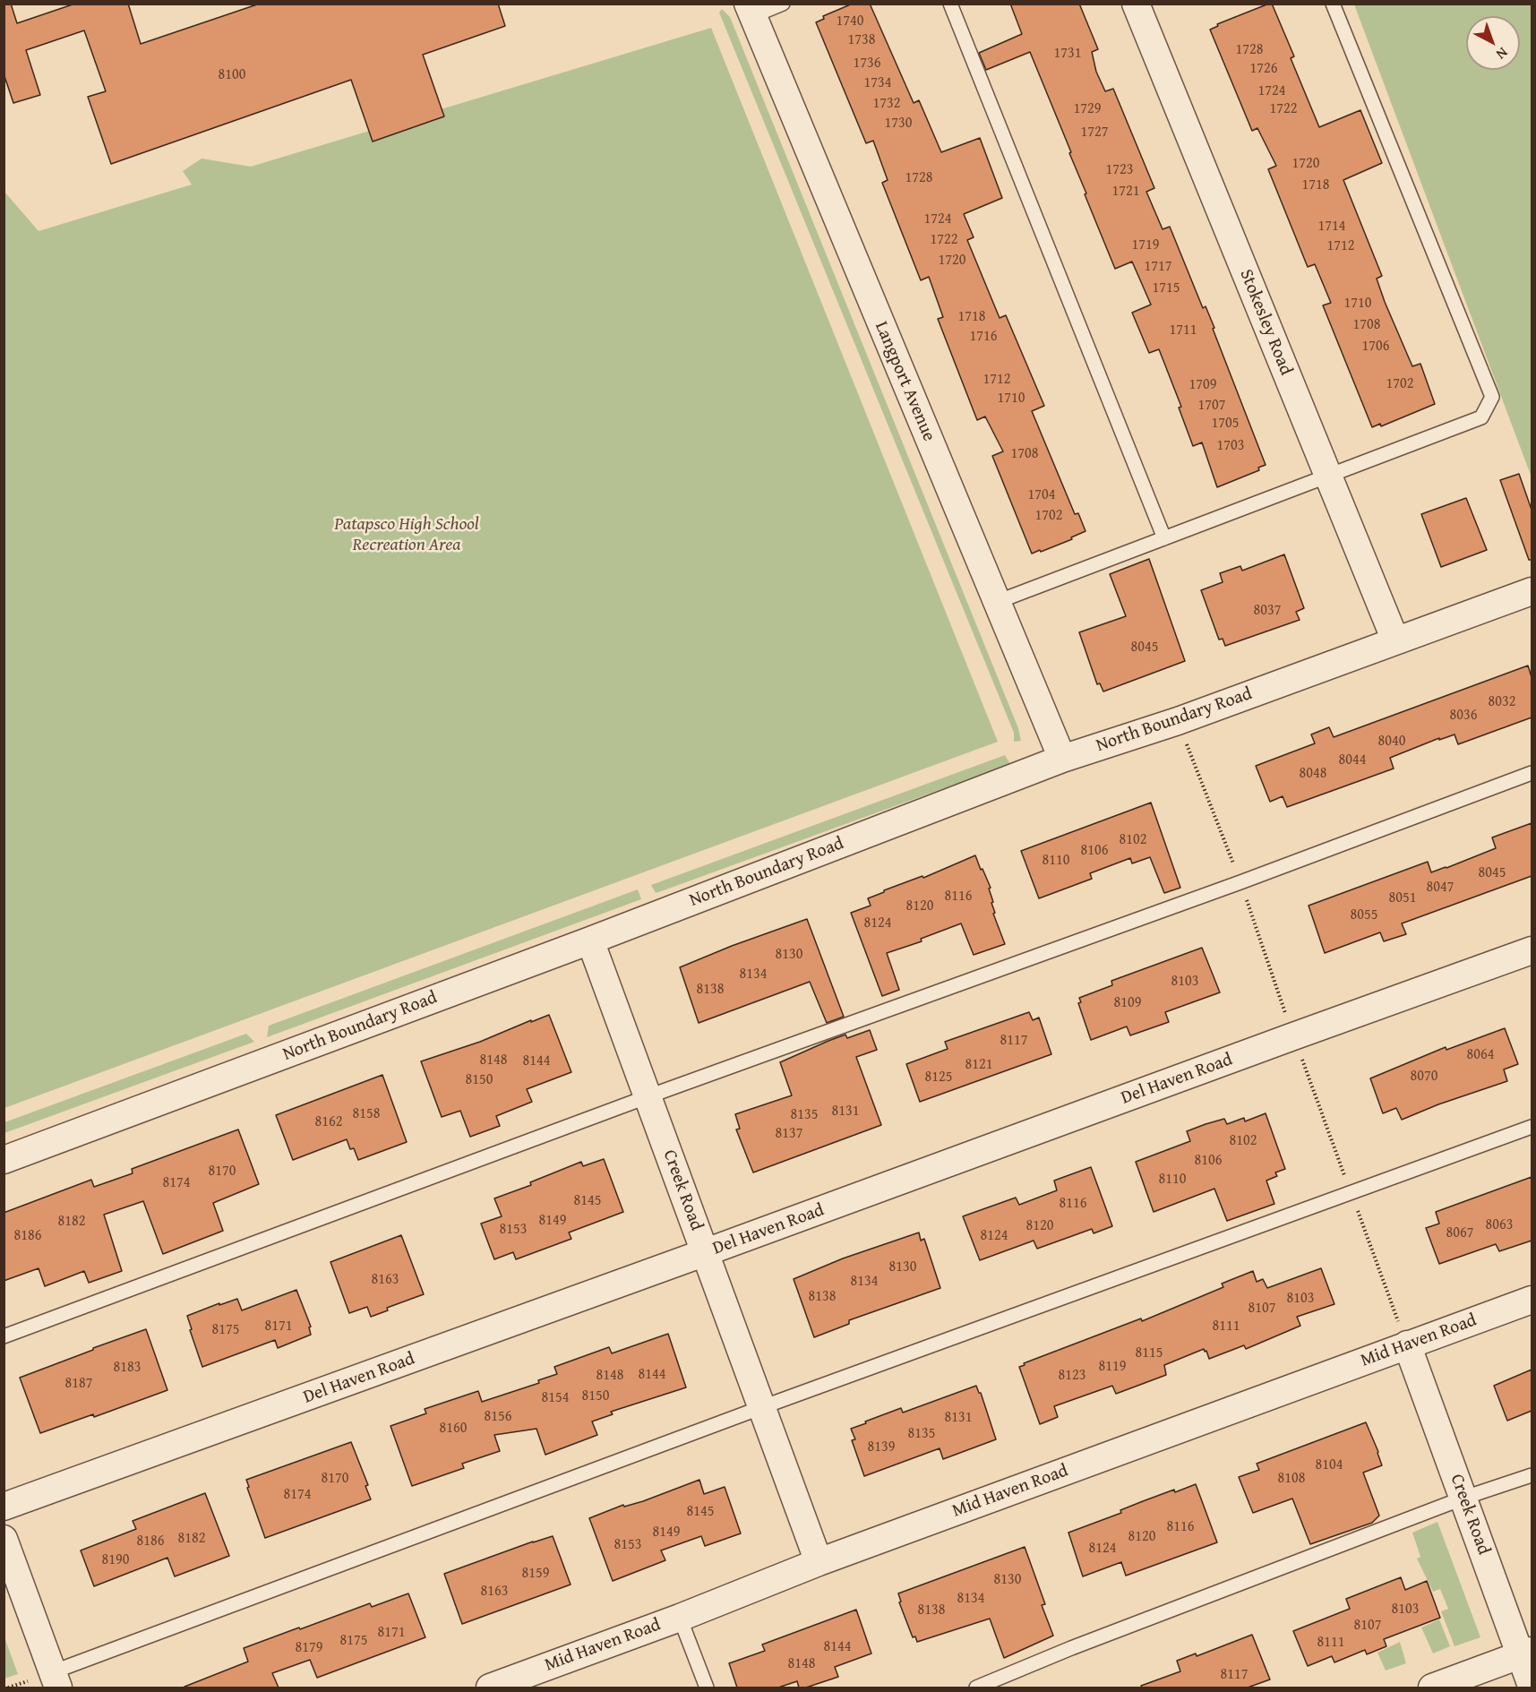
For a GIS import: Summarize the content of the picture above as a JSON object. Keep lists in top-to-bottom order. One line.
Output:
{"streets":{"street":["Stokesley Road","Langport Avenue","North Boundary Road","Del Haven Road","Creek Road","Mid Haven Road"]},"crossings":[["Stokesley Road","North Boundary Road"],["Langport Avenue","North Boundary Road"],["North Boundary Road","Creek Road"],["Del Haven Road","Creek Road"],["Creek Road","Mid Haven Road"]],"parks":["Patapsco High School Recreation Area"],"house_numbers":["1740","1738","1728","1731","1736","1726","8100","1734","1724","1732","1729","1722","1730","1727","1720","1723","1728","1718","1721","1724","1714","1722","1719","1712","1720","1717","1715","1710","1718","1708","1711","1716","1706","1712","1702","1709","1710","1707","1705","1703","1708","1704","1702","8037","8045","8032","8036","8040","8044","8048","8102","8106","8110","8045","8047","8116","8051","8120","8055","8124","8130","8134","8103","8138","8109","8117","8064","8148","8144","8121","8070","8125","8150","8131","8158","8135","8162","8137","8102","8106","8170","8110","8174","8145","8116","8149","8182","8063","8120","8153","8067","8186","8124","8130","8163","8134","8138","8103","8107","8171","8111","8175","8115","8119","8183","8144","8148","8123","8187","8150","8154","8156","8131","8160","8135","8139","8104","8170","8108","8174","8145","8116","8149","8120","8182","8186","8153","8124","8190","8159","8130","8163","8134","8103","8138","8107","8171","8175","8111","8144","8179","8148","8117"],"north":"bottom right"}
